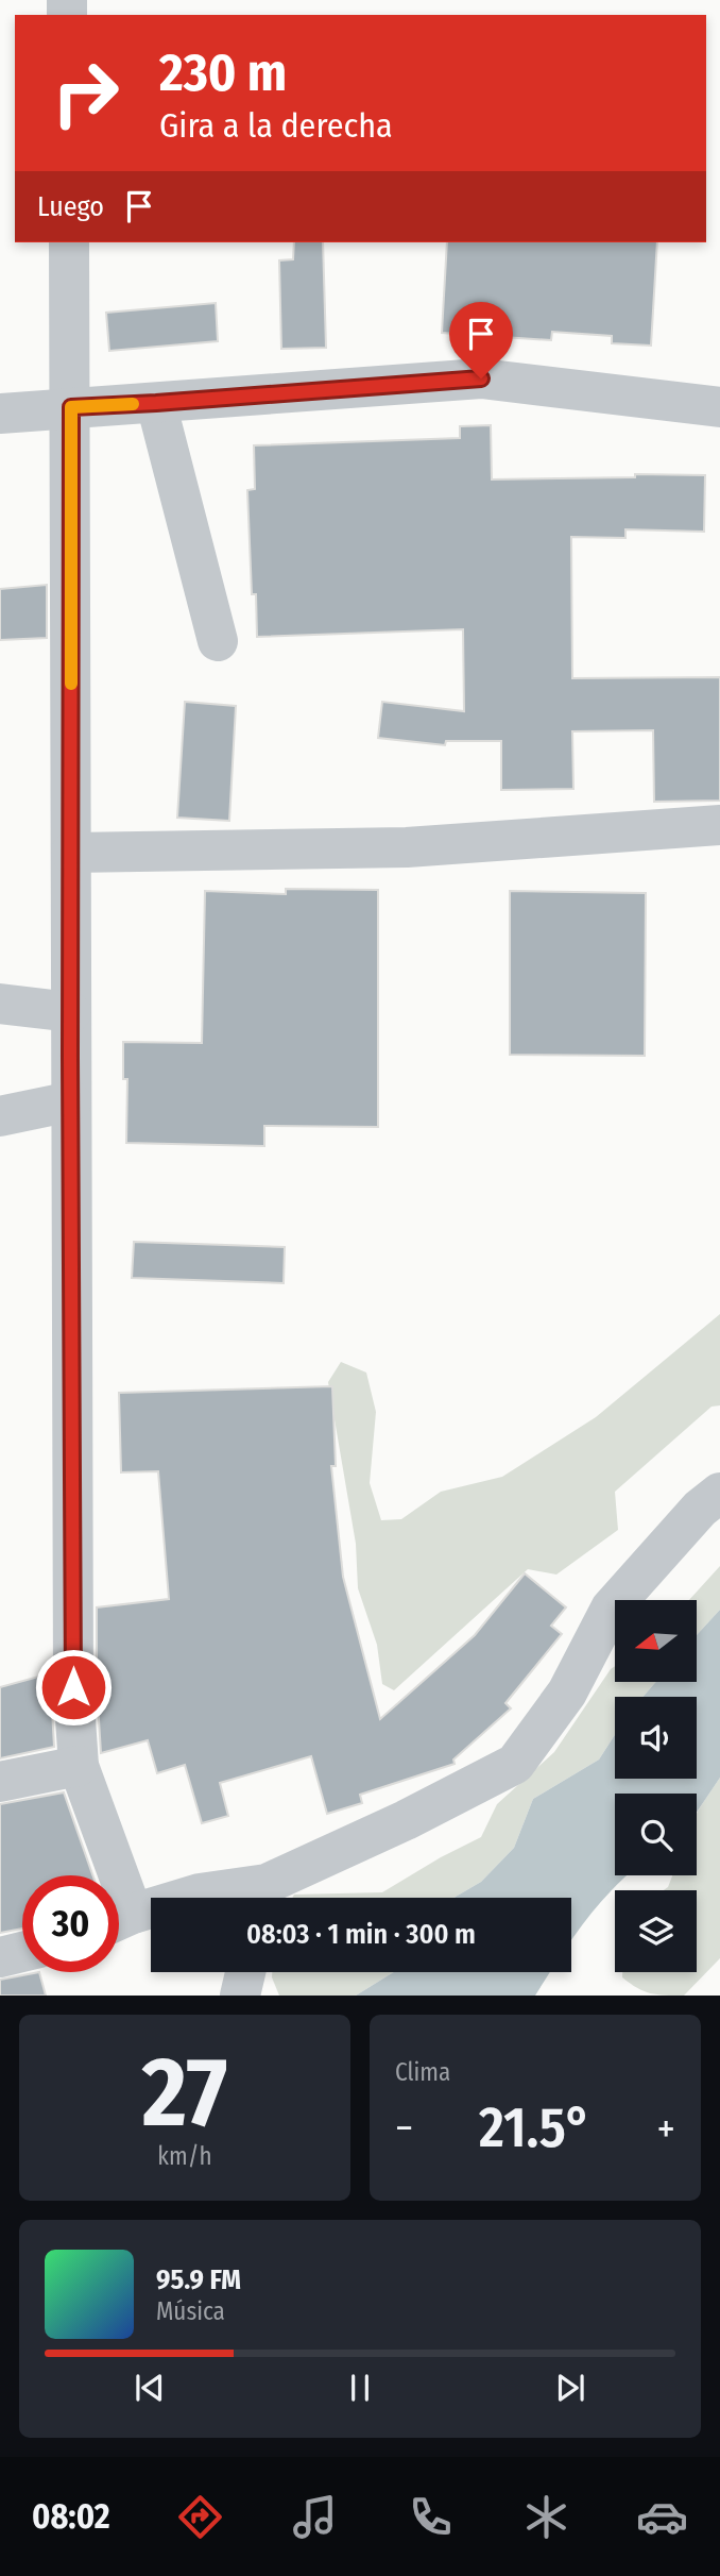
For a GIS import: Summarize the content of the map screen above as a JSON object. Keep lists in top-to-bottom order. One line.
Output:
{"north":"left","page":{"turn":["230 m","Gira a la derecha"],"then":"Luego","limit":"30","trip":"08:03 · 1 min · 300 m","tile":[["27","km/h"],"Clima"],"heat":["−","21.5°","+"],"song":["95.9 FM","Música"],"tabs":"08:02"}}
